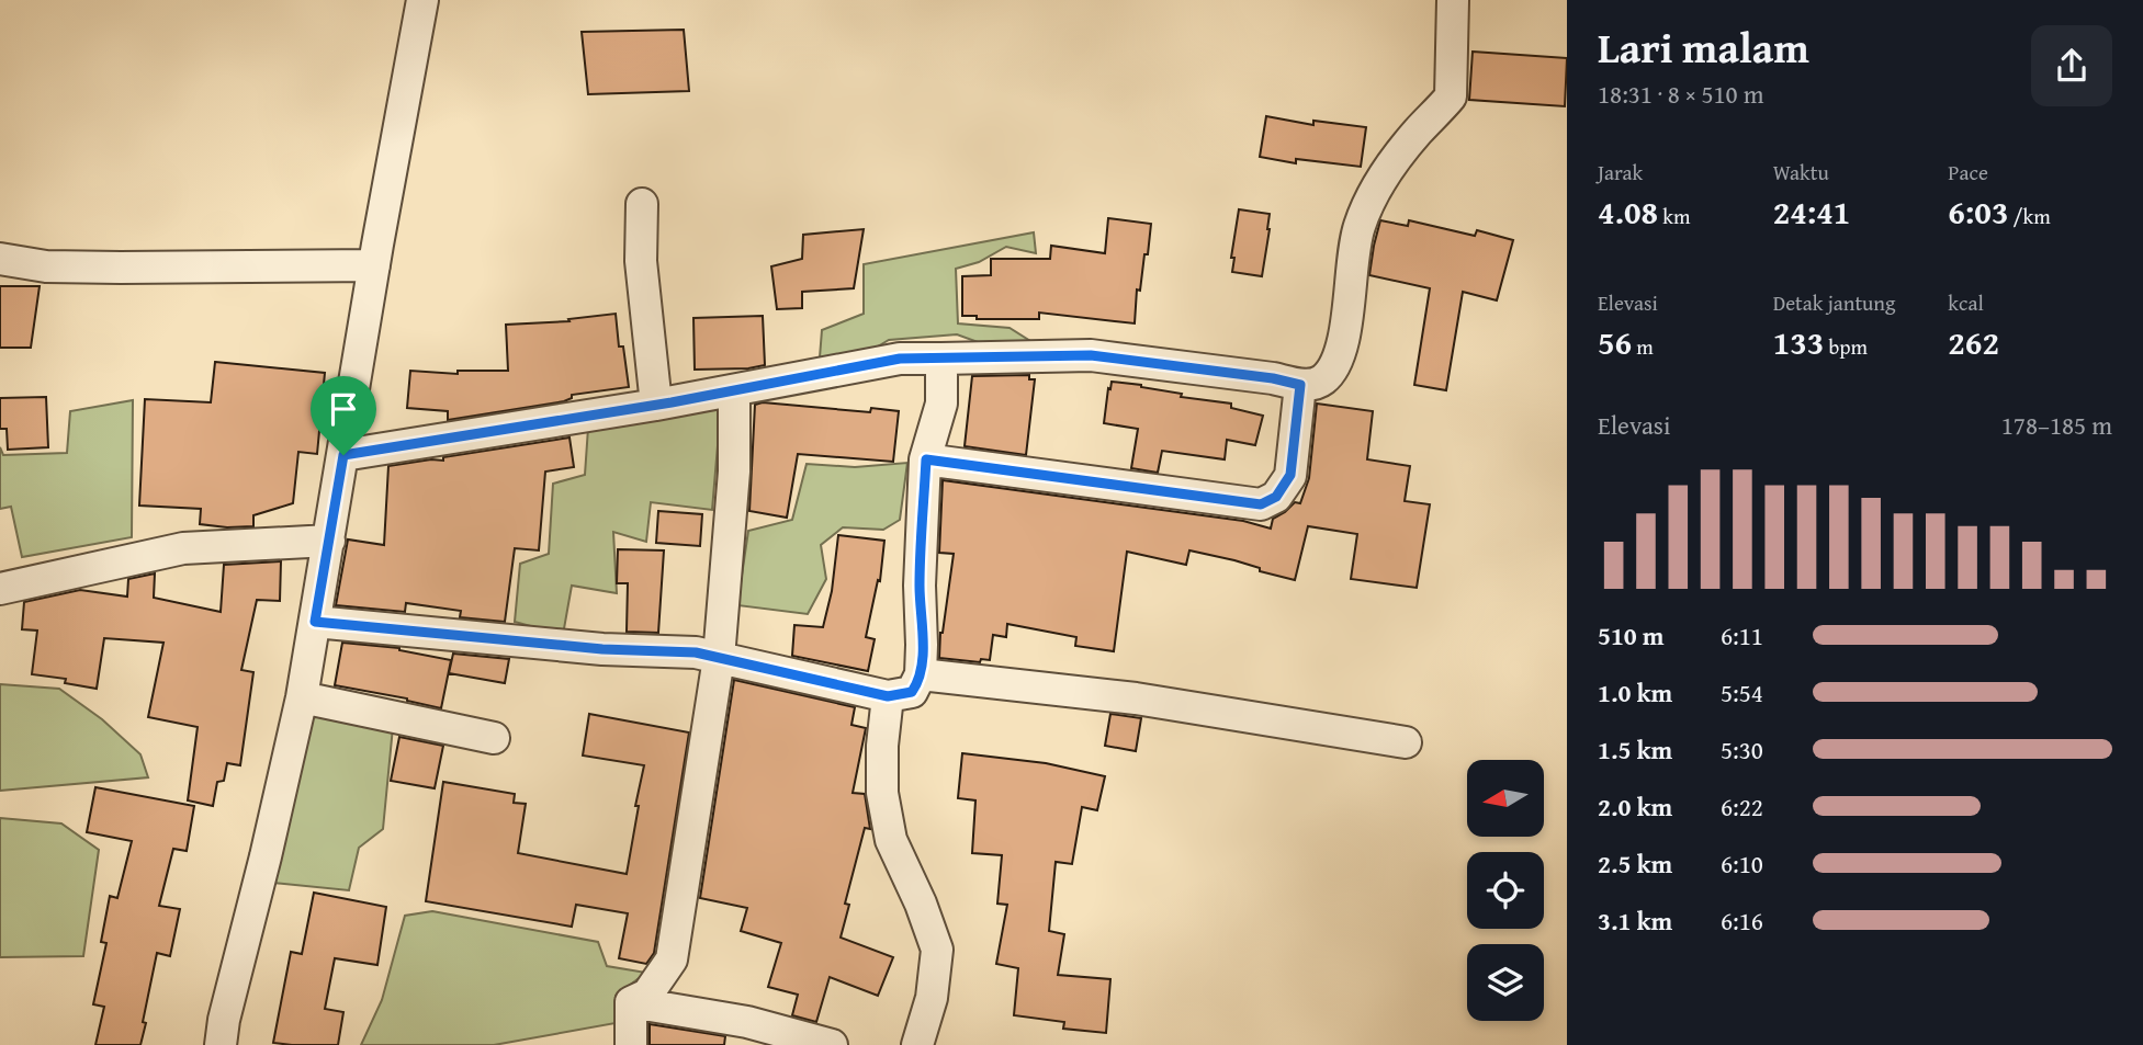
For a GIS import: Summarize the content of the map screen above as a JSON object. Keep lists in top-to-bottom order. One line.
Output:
{"north":"left","page":{"heading":["Lari malam","18:31 · 8 × 510 m"],"stats":[["Jarak","4.08 km"],["Waktu","24:41"],["Pace","6:03 /km"],["Elevasi","56 m"],["Detak jantung","133 bpm"],["kcal","262"]],"chart":["Elevasi","178–185 m"],"list":[{"name":"510 m","note":"6:11"},{"name":"1.0 km","note":"5:54"},{"name":"1.5 km","note":"5:30"},{"name":"2.0 km","note":"6:22"},{"name":"2.5 km","note":"6:10"},{"name":"3.1 km","note":"6:16"}]}}
